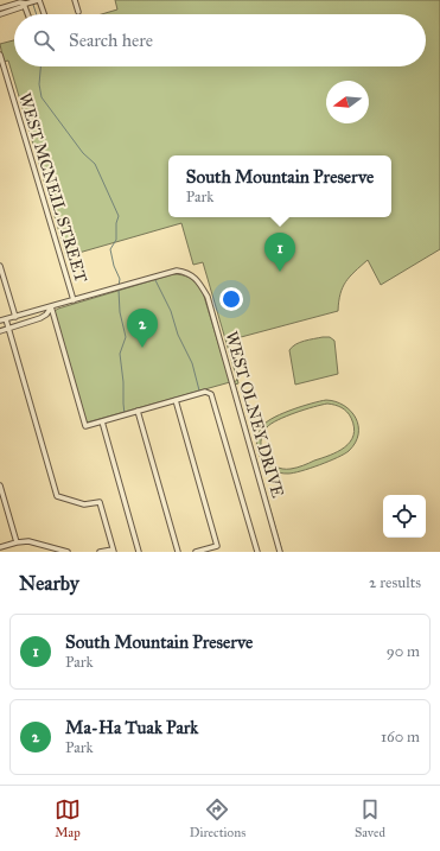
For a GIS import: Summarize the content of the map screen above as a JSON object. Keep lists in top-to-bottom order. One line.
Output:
{"streets":{"street":["WEST MCNEIL STREET","WEST OLNEY DRIVE"]},"crossings":[["WEST MCNEIL STREET","WEST OLNEY DRIVE"]],"north":"left","page":{"search":"Search here","popup":["South Mountain Preserve","Park"],"pins":["1","2"],"heading":["Nearby","2 results"],"list":[{"mark":"1","name":"South Mountain Preserve","note":"Park","value":"90 m"},{"mark":"2","name":"Ma-Ha Tuak Park","note":"Park","value":"160 m"}],"nav":["Map","Directions","Saved"]}}
